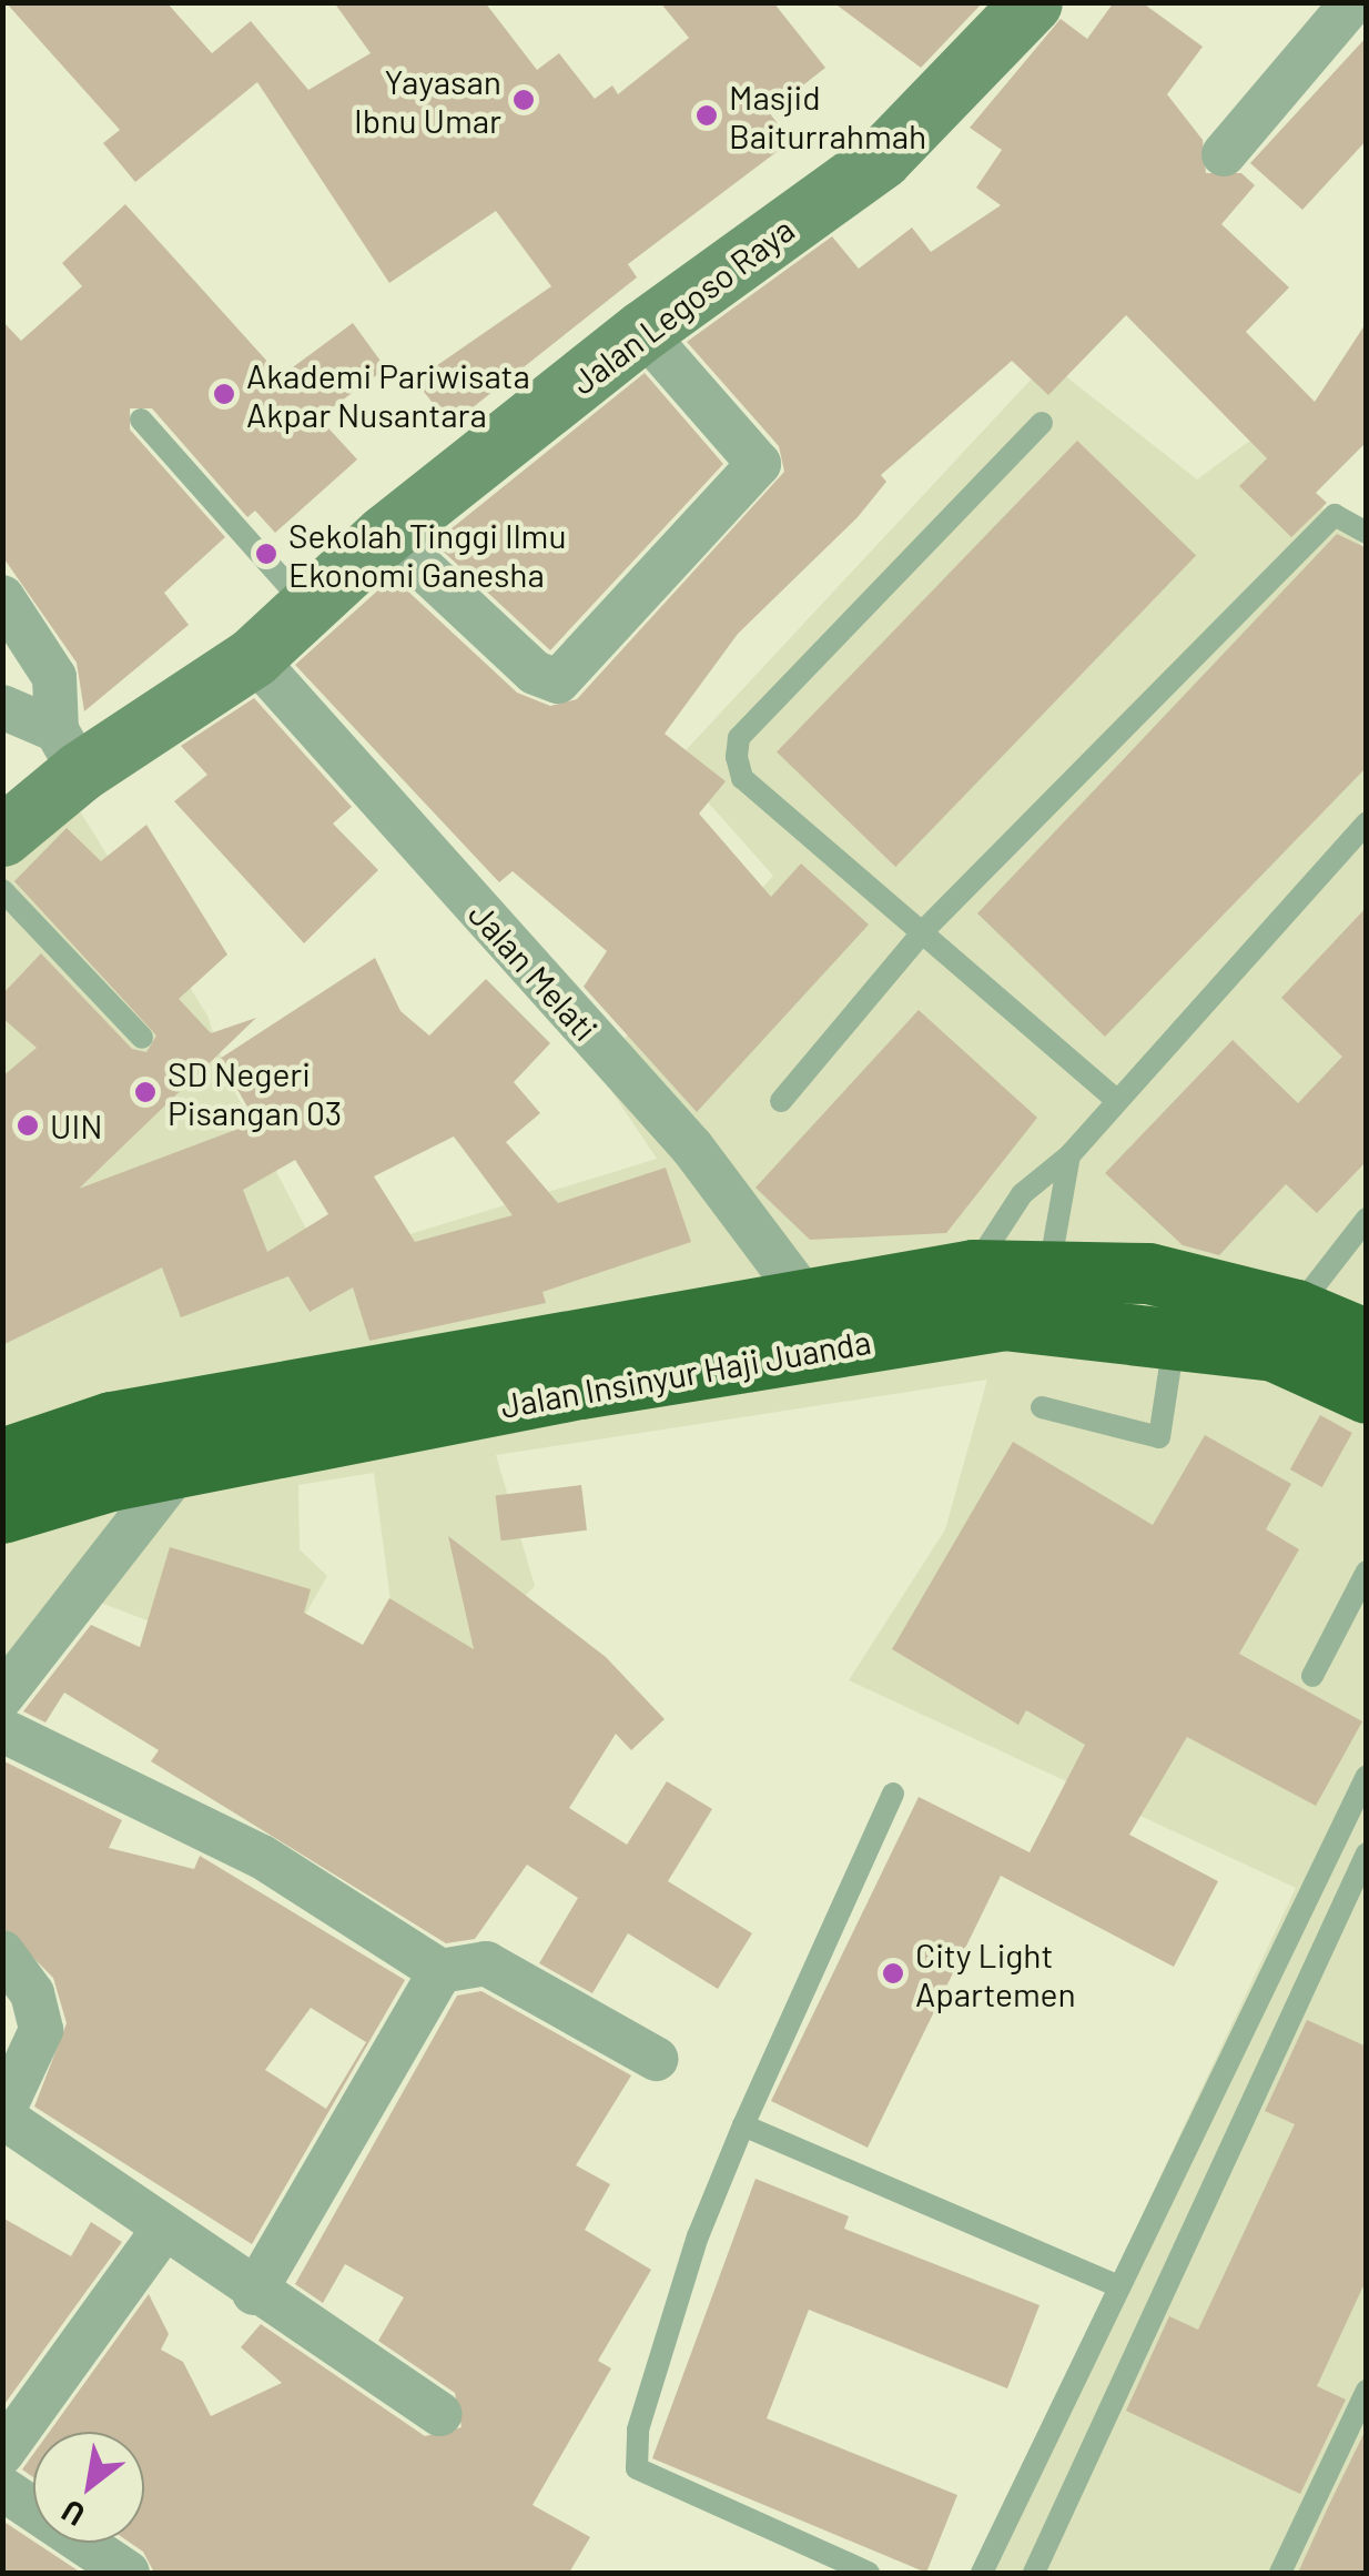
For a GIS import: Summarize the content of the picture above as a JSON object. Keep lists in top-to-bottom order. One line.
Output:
{"streets":{"highway":["Jalan Insinyur Haji Juanda"],"street":["Jalan Legoso Raya","Jalan Melati"]},"crossings":[["Jalan Legoso Raya","Jalan Melati"],["Jalan Melati","Jalan Insinyur Haji Juanda"]],"places":["Yayasan Ibnu Umar","Masjid Baiturrahmah","Akademi Pariwisata Akpar Nusantara","Sekolah Tinggi Ilmu Ekonomi Ganesha","SD Negeri Pisangan 03","UIN","City Light Apartemen"],"north":"bottom left"}
